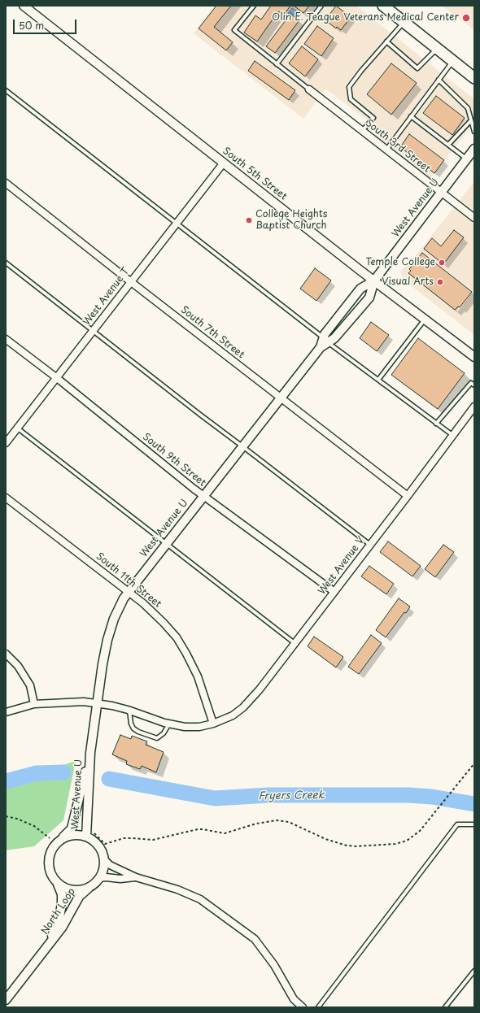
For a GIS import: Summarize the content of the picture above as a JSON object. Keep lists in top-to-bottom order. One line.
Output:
{"streets":{"street":["South 3rd Street","South 5th Street","West Avenue U","West Avenue T","South 7th Street","South 9th Street","West Avenue V","South 11th Street","North Loop"]},"crossings":[["South 3rd Street","West Avenue U"],["South 5th Street","West Avenue U"],["South 5th Street","West Avenue T"],["West Avenue U","South 7th Street"],["West Avenue U","South 9th Street"],["West Avenue U","West Avenue V"],["West Avenue U","South 11th Street"],["West Avenue U","North Loop"],["West Avenue T","South 7th Street"],["West Avenue T","South 9th Street"],["South 7th Street","West Avenue V"],["South 9th Street","West Avenue V"],["West Avenue V","South 11th Street"]],"water":["Fryers Creek"],"places":["Olin E. Teague Veterans Medical Center","College Heights Baptist Church","Temple College","Visual Arts"],"scale_bar":"50 m"}
